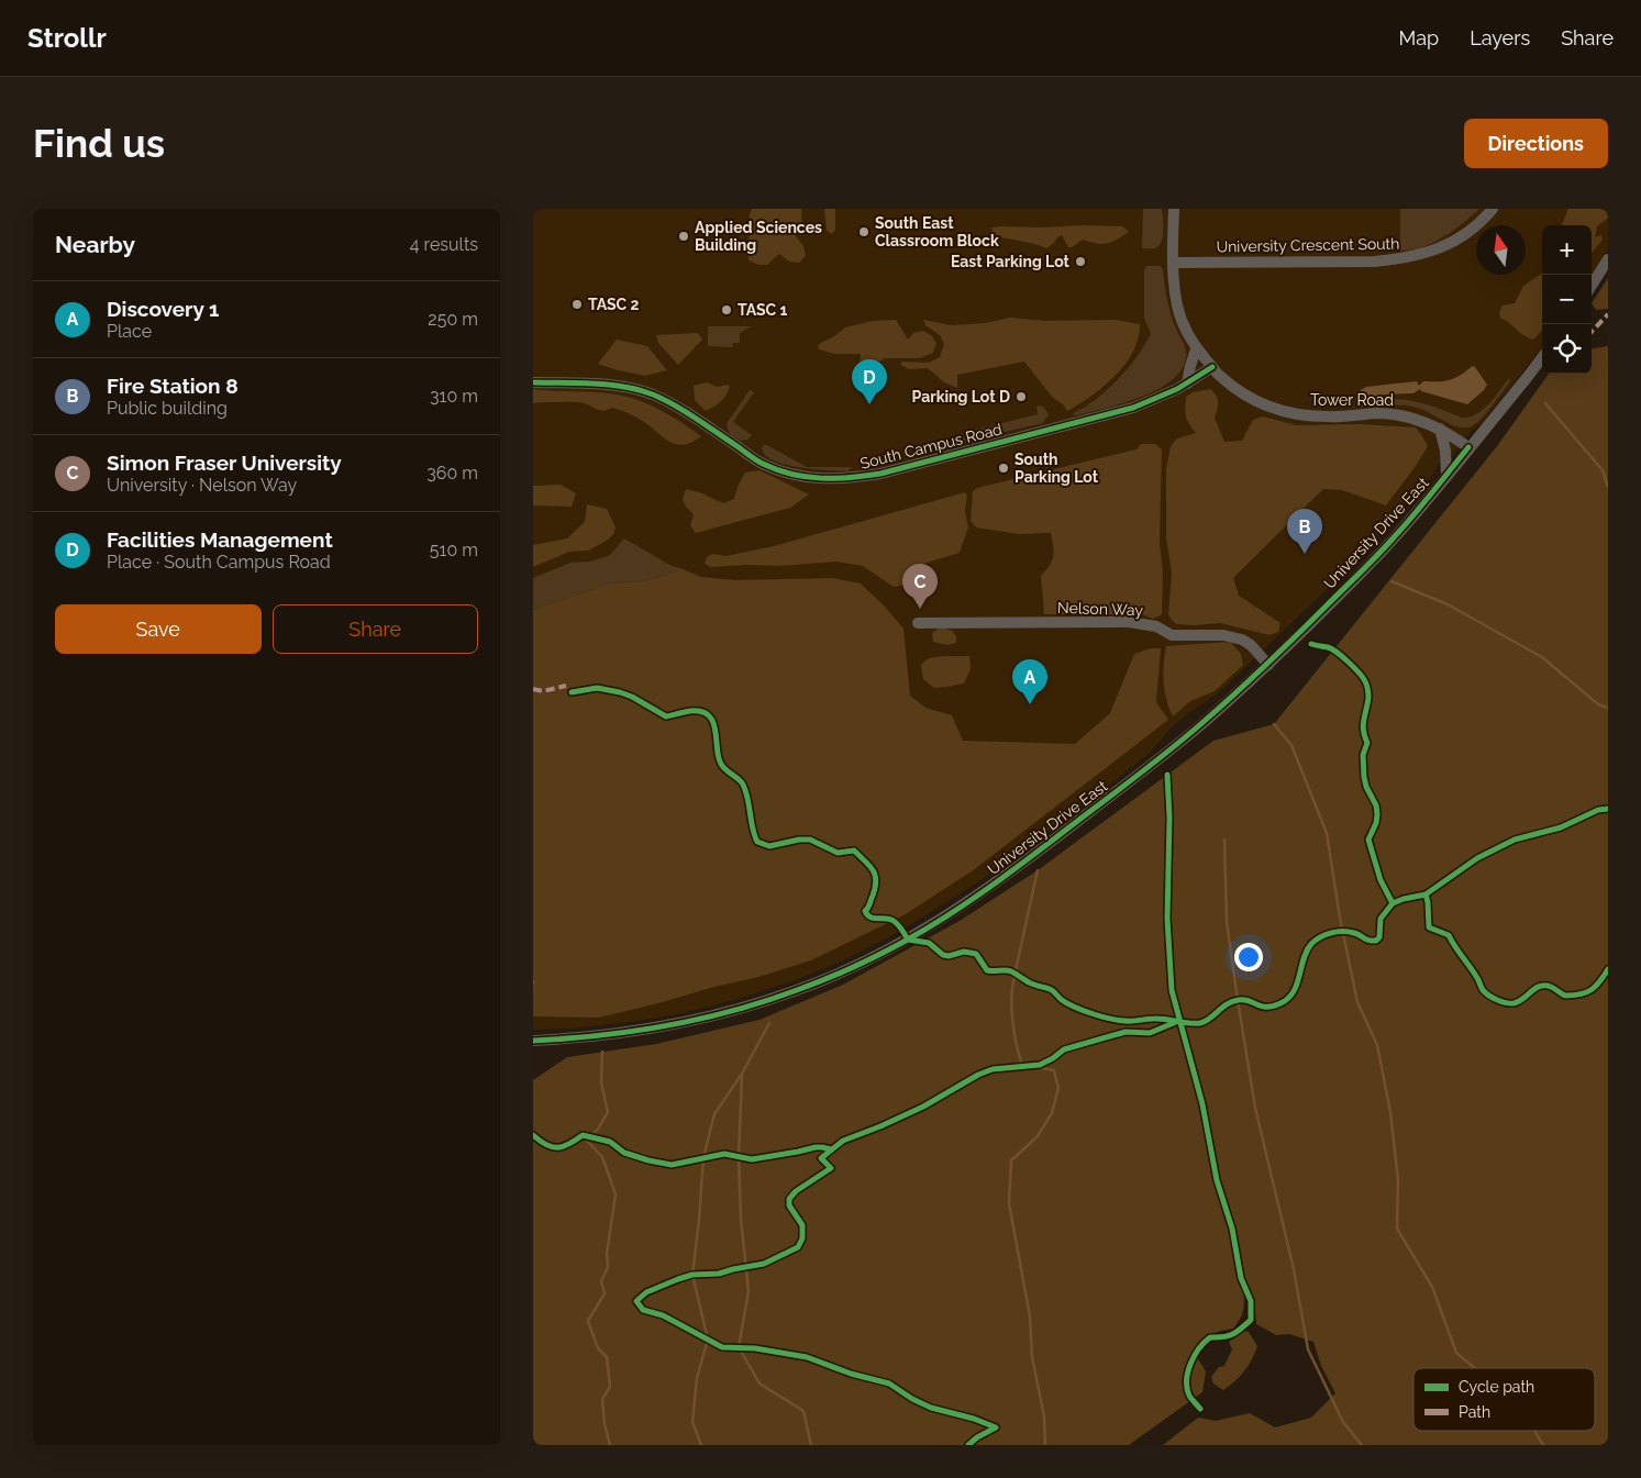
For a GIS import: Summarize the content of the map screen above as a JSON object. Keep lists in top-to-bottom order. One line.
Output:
{"streets":{"street":["University Crescent South","Tower Road","South Campus Road","University Drive East","Nelson Way"]},"crossings":[["University Crescent South","Tower Road"],["Tower Road","South Campus Road"],["Tower Road","University Drive East"],["University Drive East","Nelson Way"]],"places":["South East Classroom Block","Applied Sciences Building","East Parking Lot","TASC 2","TASC 1","Parking Lot D","South Parking Lot"],"legend":["Cycle path","Path"],"north":"top","page":{"header":"Strollr","nav":["Map","Layers","Share"],"buttons":["Directions",["Save","Share"]],"title":"Find us","heading":["Nearby","4 results"],"map_buttons":["+","−"],"list":[{"mark":"A","name":"Discovery 1","note":"Place","value":"250 m"},{"mark":"B","name":"Fire Station 8","note":"Public building","value":"310 m"},{"mark":"C","name":"Simon Fraser University","note":"University · Nelson Way","value":"360 m"},{"mark":"D","name":"Facilities Management","note":"Place · South Campus Road","value":"510 m"}],"pins":["D","B","C","A"]}}
